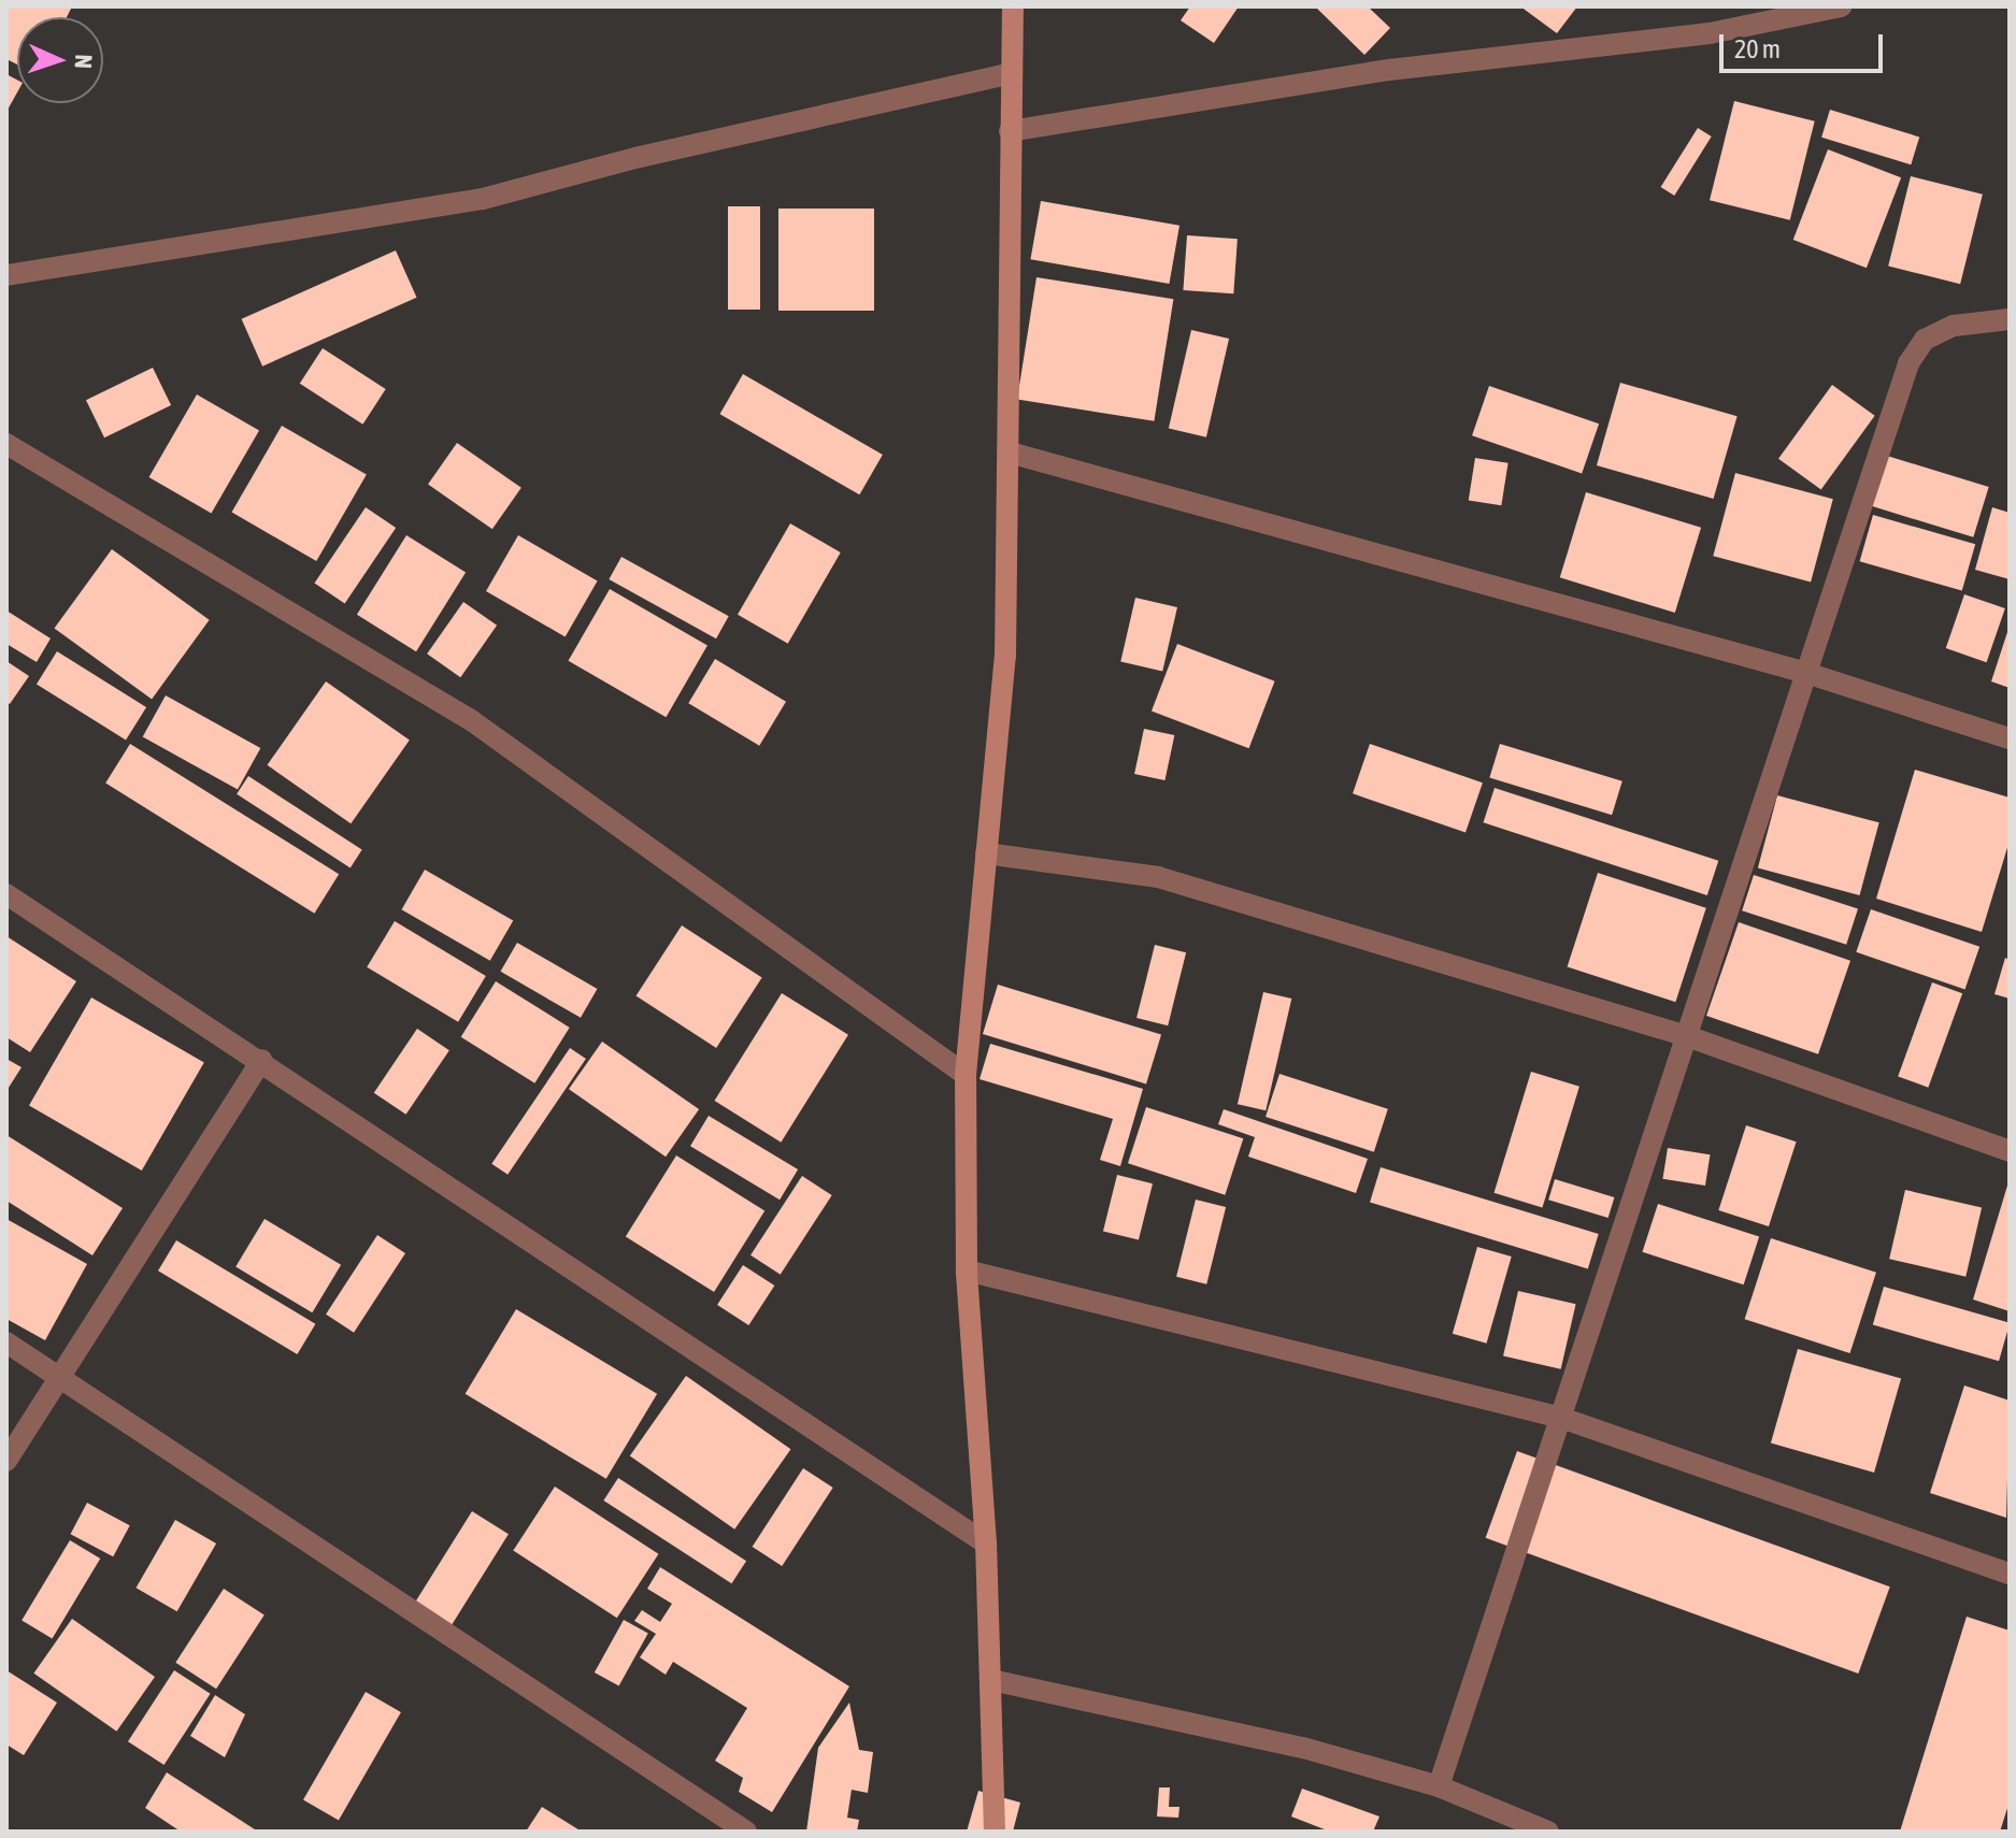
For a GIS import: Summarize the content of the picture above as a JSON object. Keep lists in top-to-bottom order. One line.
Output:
{"scale_bar":"20 m","north":"right"}
